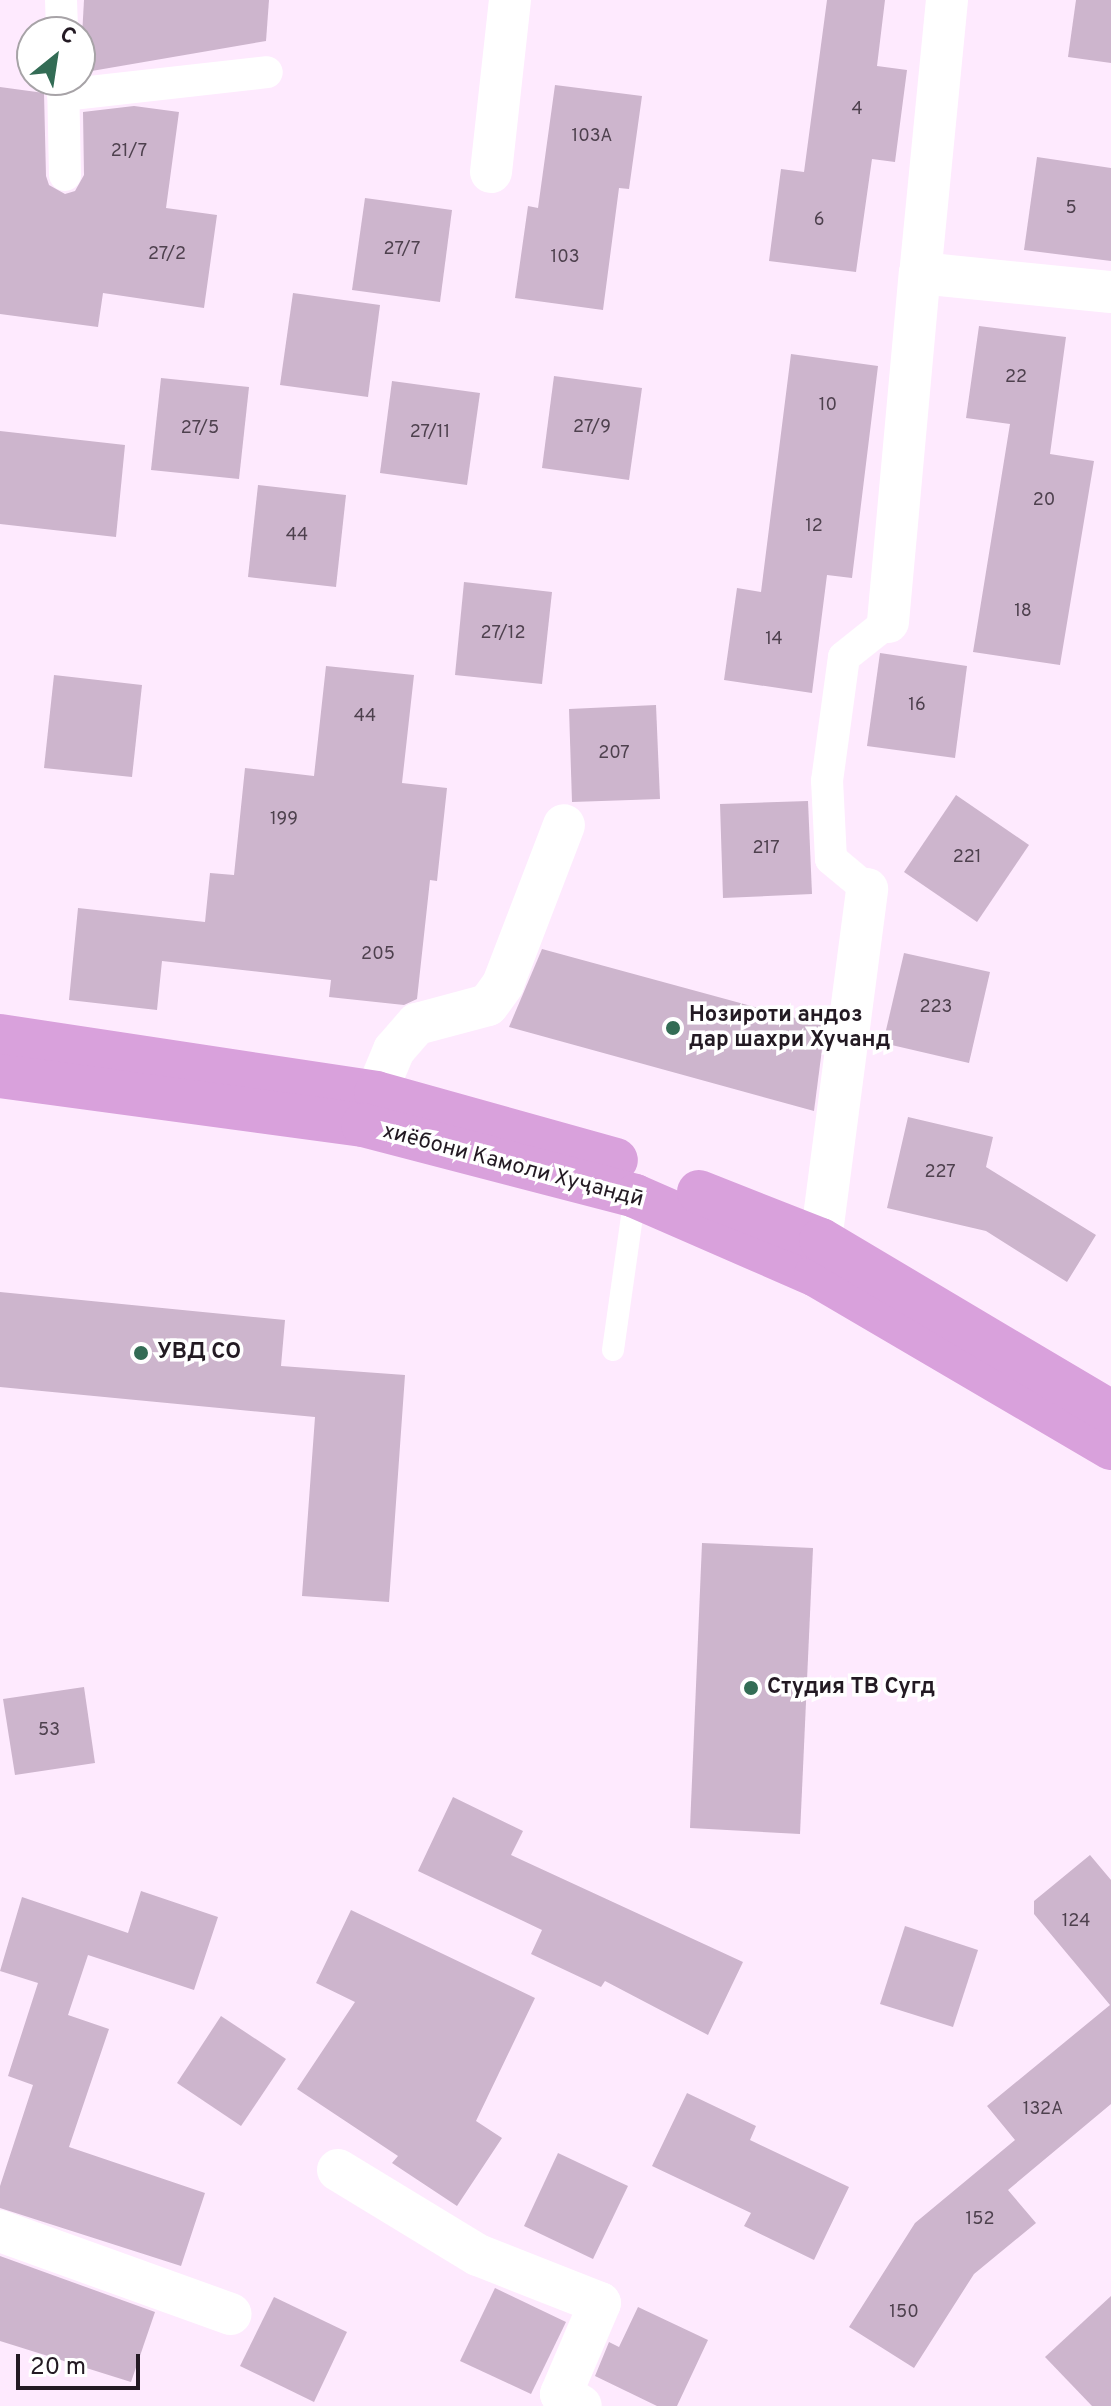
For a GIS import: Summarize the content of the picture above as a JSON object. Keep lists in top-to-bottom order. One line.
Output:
{"streets":{"main road":["хиёбони Камоли Хуҷандӣ"]},"places":["Нозироти андоз дар шахри Хучанд","УВД СО","Студия ТВ Сугд"],"house_numbers":["4","103А","21/7","5","6","27/7","27/2","103","22","10","27/9","27/5","27/11","20","12","44","18","27/12","14","16","44","207","199","217","221","205","223","227","53","124","132А","152","150"],"scale_bar":"20 m","north":"top right"}
